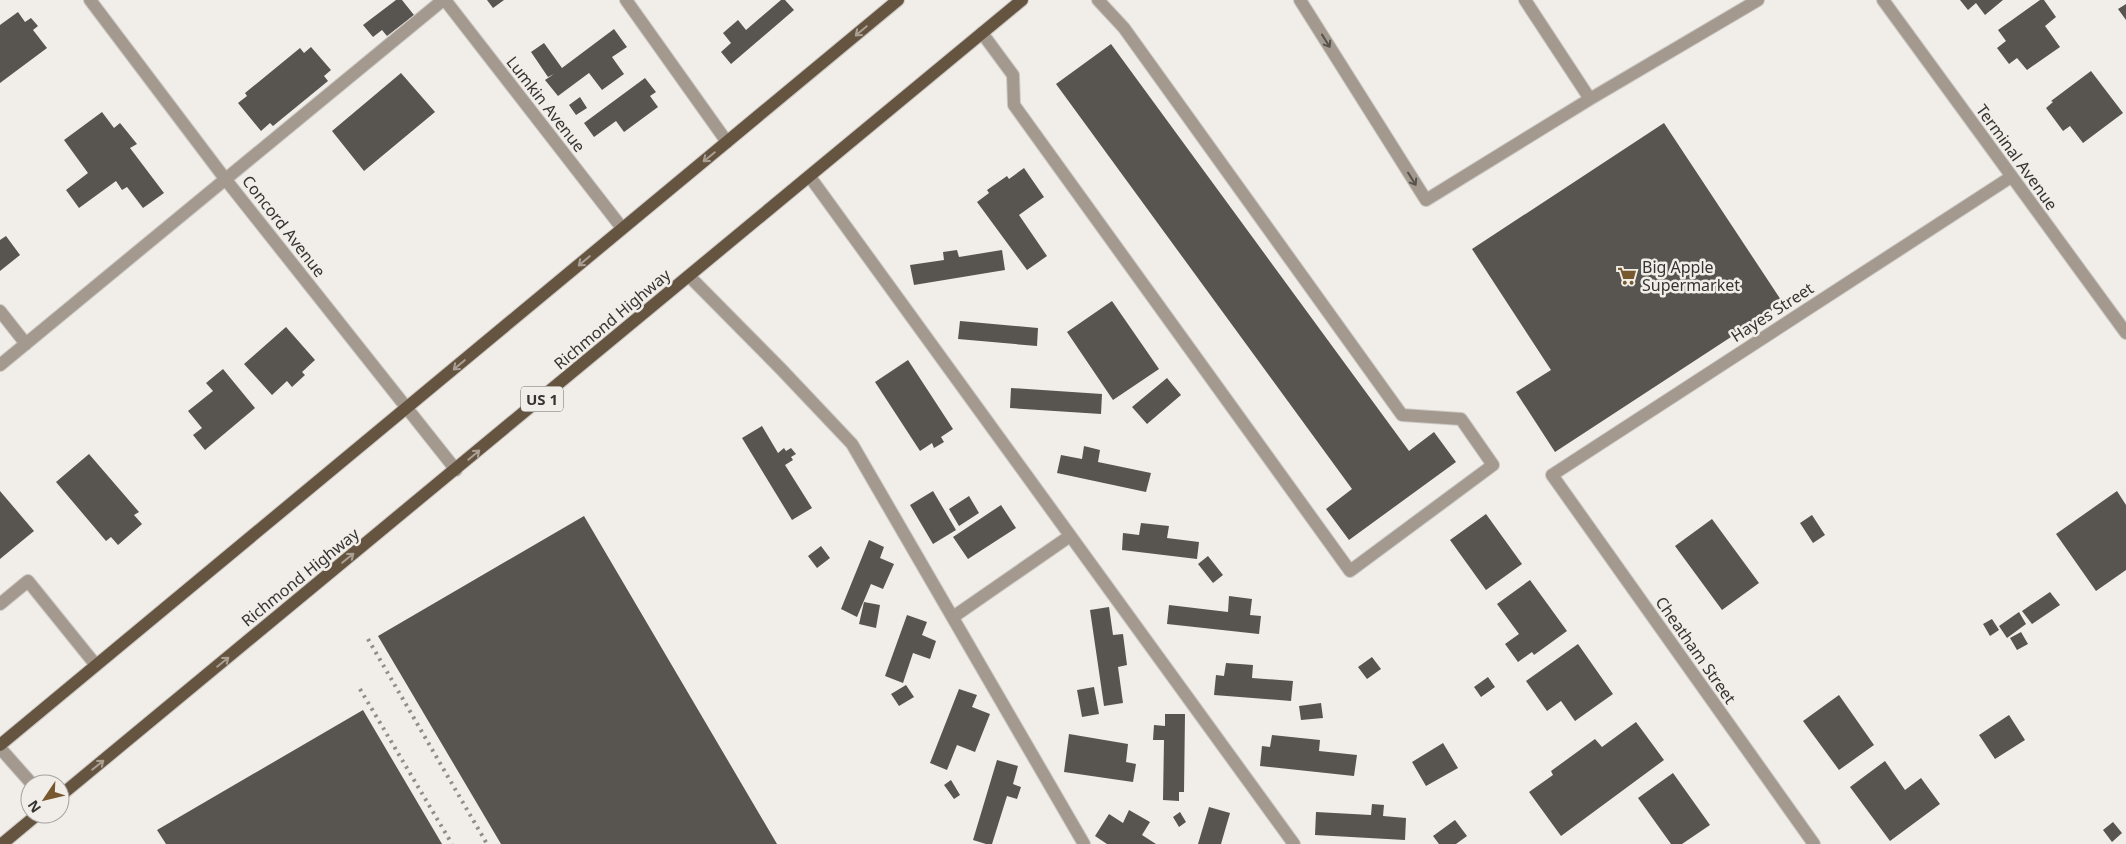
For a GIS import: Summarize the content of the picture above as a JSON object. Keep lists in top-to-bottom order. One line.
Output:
{"streets":{"main road":["Richmond Highway","US 1"],"street":["Lumkin Avenue","Terminal Avenue","Concord Avenue","Hayes Street","Cheatham Street"]},"crossings":[["Terminal Avenue","Hayes Street"],["Concord Avenue","Richmond Highway"],["Hayes Street","Cheatham Street"]],"places":{"supermarket":["Big Apple Supermarket"]},"north":"bottom left"}
